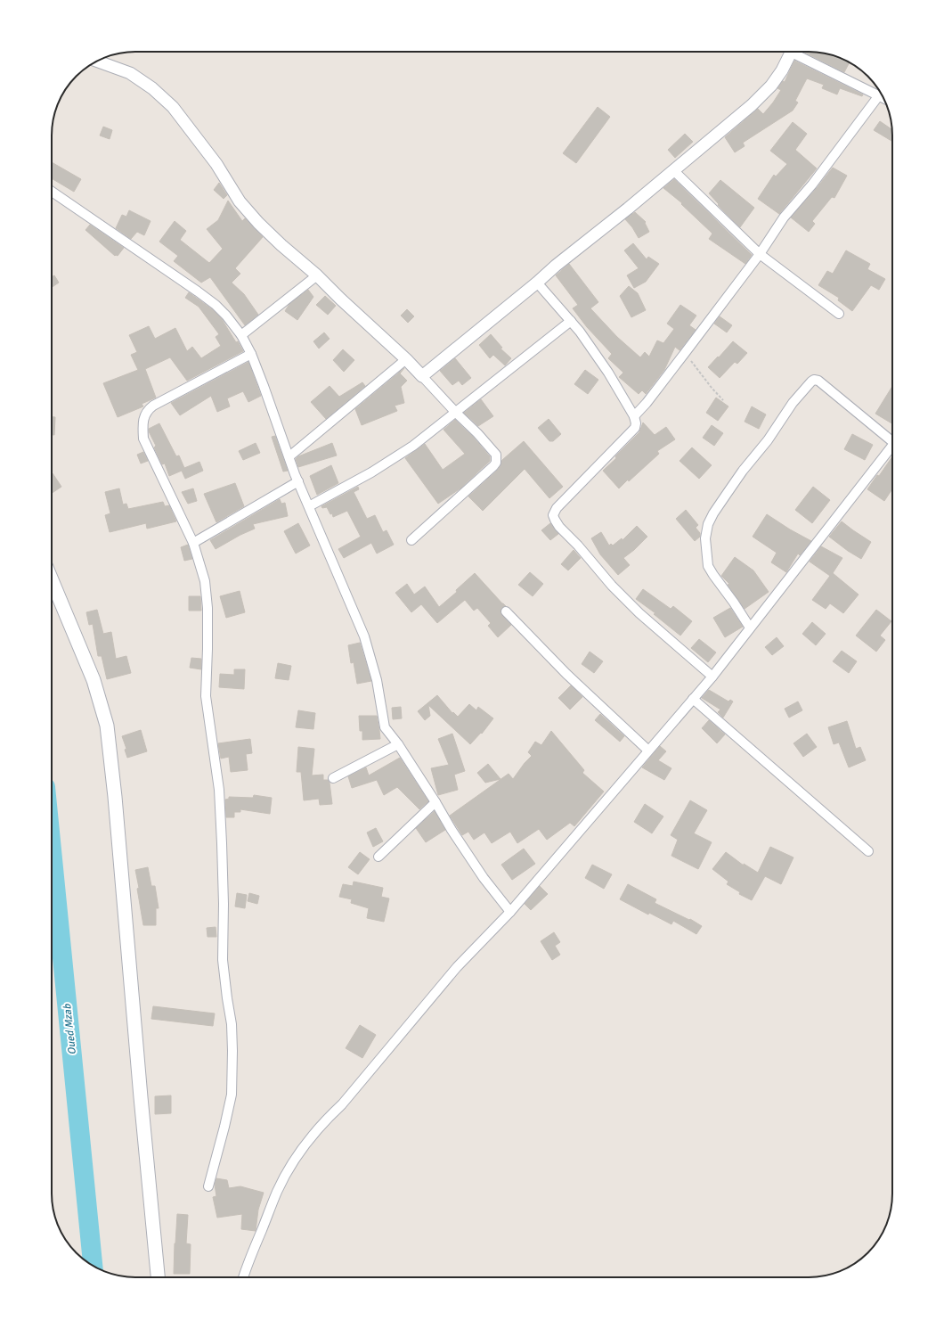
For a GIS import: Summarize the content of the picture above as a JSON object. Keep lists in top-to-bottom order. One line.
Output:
{"water":["Oued Mzab"]}
